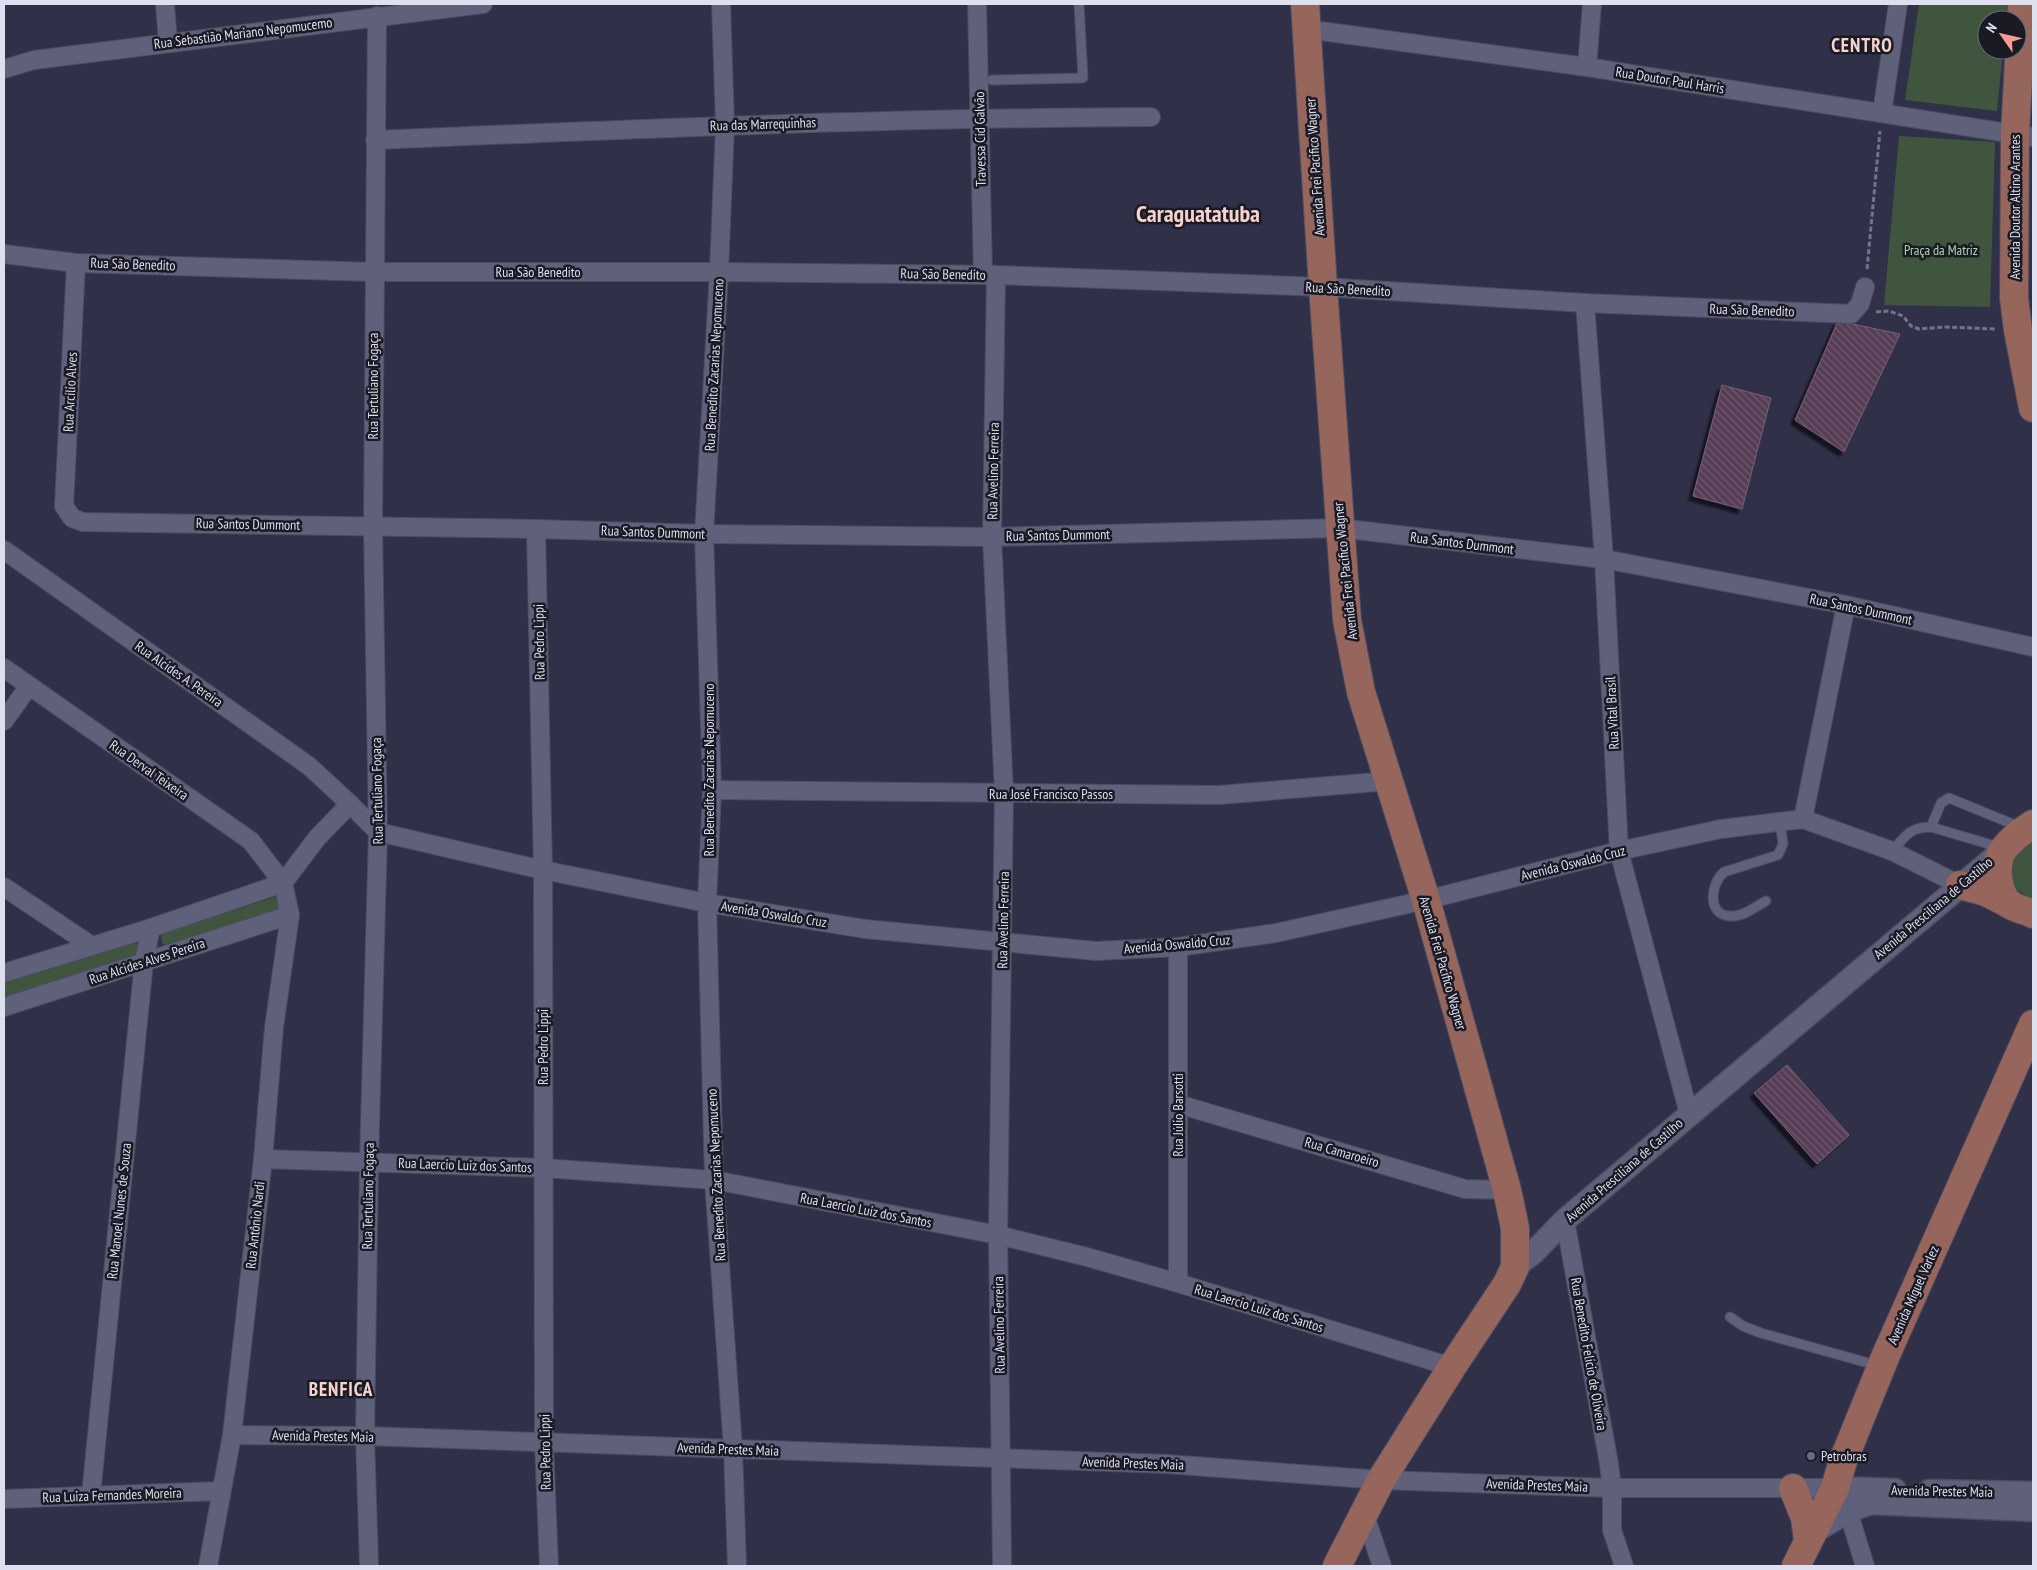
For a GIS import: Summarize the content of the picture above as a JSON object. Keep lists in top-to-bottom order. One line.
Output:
{"streets":{"main road":["Avenida Frei Pacifico Wagner","Avenida Doutor Altino Arantes","Avenida Presciliana de Castilho","Avenida Miguel Varlez"],"street":["Rua Sebastião Mariano Nepomucemo","Rua Doutor Paul Harris","Rua das Marrequinhas","Travessa Cid Galvão","Rua São Benedito","Rua Benedito Zacarias Nepomuceno","Rua Tertuliano Fogaça","Rua Arcílio Alves","Rua Avelino Ferreira","Rua Santos Dummont","Rua Pedro Lippi","Rua Alcides A. Pereira","Rua Vital Brasil","Rua Derval Teixeira","Rua José Francisco Passos","Avenida Oswaldo Cruz","Rua Alcides Alves Pereira","Rua Júlio Barsotti","Rua Camaroeiro","Rua Laercio Luiz dos Santos","Rua Manoel Nunes de Souza","Rua Antônio Nardi","Rua Benedito Felício de Oliveira","Avenida Prestes Maia","Rua Luiza Fernandes Moreira"]},"crossings":[["Rua Sebastião Mariano Nepomucemo","Rua Tertuliano Fogaça"],["Rua Doutor Paul Harris","Avenida Frei Pacifico Wagner"],["Rua Doutor Paul Harris","Avenida Doutor Altino Arantes"],["Rua das Marrequinhas","Travessa Cid Galvão"],["Rua das Marrequinhas","Rua Benedito Zacarias Nepomuceno"],["Rua das Marrequinhas","Rua Tertuliano Fogaça"],["Travessa Cid Galvão","Rua São Benedito"],["Travessa Cid Galvão","Rua Avelino Ferreira"],["Avenida Frei Pacifico Wagner","Rua São Benedito"],["Avenida Frei Pacifico Wagner","Rua Santos Dummont"],["Avenida Frei Pacifico Wagner","Rua José Francisco Passos"],["Avenida Frei Pacifico Wagner","Avenida Oswaldo Cruz"],["Avenida Frei Pacifico Wagner","Avenida Presciliana de Castilho"],["Avenida Frei Pacifico Wagner","Rua Camaroeiro"],["Rua São Benedito","Rua Benedito Zacarias Nepomuceno"],["Rua São Benedito","Rua Tertuliano Fogaça"],["Rua São Benedito","Rua Arcílio Alves"],["Rua São Benedito","Rua Avelino Ferreira"],["Rua São Benedito","Rua Vital Brasil"],["Rua Benedito Zacarias Nepomuceno","Rua Santos Dummont"],["Rua Benedito Zacarias Nepomuceno","Rua José Francisco Passos"],["Rua Benedito Zacarias Nepomuceno","Avenida Oswaldo Cruz"],["Rua Benedito Zacarias Nepomuceno","Rua Laercio Luiz dos Santos"],["Rua Benedito Zacarias Nepomuceno","Avenida Prestes Maia"],["Rua Tertuliano Fogaça","Rua Santos Dummont"],["Rua Tertuliano Fogaça","Rua Alcides A. Pereira"],["Rua Tertuliano Fogaça","Avenida Oswaldo Cruz"],["Rua Tertuliano Fogaça","Rua Laercio Luiz dos Santos"],["Rua Tertuliano Fogaça","Avenida Prestes Maia"],["Rua Arcílio Alves","Rua Santos Dummont"],["Rua Avelino Ferreira","Rua Santos Dummont"],["Rua Avelino Ferreira","Rua José Francisco Passos"],["Rua Avelino Ferreira","Avenida Oswaldo Cruz"],["Rua Avelino Ferreira","Rua Laercio Luiz dos Santos"],["Rua Avelino Ferreira","Avenida Prestes Maia"],["Rua Santos Dummont","Rua Pedro Lippi"],["Rua Santos Dummont","Rua Vital Brasil"],["Rua Pedro Lippi","Avenida Oswaldo Cruz"],["Rua Pedro Lippi","Rua Laercio Luiz dos Santos"],["Rua Pedro Lippi","Avenida Prestes Maia"],["Rua Alcides A. Pereira","Avenida Oswaldo Cruz"],["Rua Vital Brasil","Avenida Oswaldo Cruz"],["Rua Vital Brasil","Avenida Presciliana de Castilho"],["Rua Derval Teixeira","Rua Antônio Nardi"],["Avenida Oswaldo Cruz","Avenida Presciliana de Castilho"],["Avenida Oswaldo Cruz","Rua Júlio Barsotti"],["Avenida Presciliana de Castilho","Rua Laercio Luiz dos Santos"],["Avenida Presciliana de Castilho","Rua Benedito Felício de Oliveira"],["Avenida Presciliana de Castilho","Avenida Prestes Maia"],["Rua Alcides Alves Pereira","Rua Manoel Nunes de Souza"],["Rua Alcides Alves Pereira","Rua Antônio Nardi"],["Rua Júlio Barsotti","Rua Camaroeiro"],["Rua Júlio Barsotti","Rua Laercio Luiz dos Santos"],["Rua Laercio Luiz dos Santos","Rua Antônio Nardi"],["Rua Manoel Nunes de Souza","Rua Luiza Fernandes Moreira"],["Rua Antônio Nardi","Avenida Prestes Maia"],["Rua Antônio Nardi","Rua Luiza Fernandes Moreira"],["Avenida Miguel Varlez","Avenida Prestes Maia"],["Rua Benedito Felício de Oliveira","Avenida Prestes Maia"]],"districts":["CENTRO","Caraguatatuba","BENFICA"],"parks":["Praça da Matriz"],"places":["Petrobras"],"north":"top left"}
